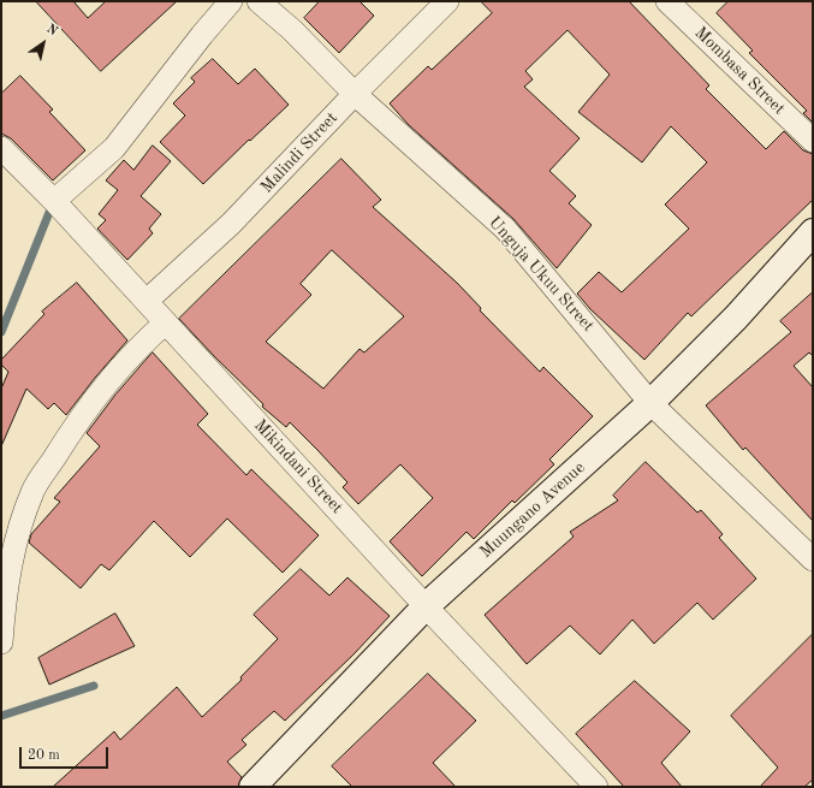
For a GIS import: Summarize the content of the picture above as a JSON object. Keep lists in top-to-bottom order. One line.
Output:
{"streets":{"main road":["Muungano Avenue"],"street":["Mombasa Street","Malindi Street","Unguja Ukuu Street","Mikindani Street"]},"crossings":[["Malindi Street","Unguja Ukuu Street"],["Malindi Street","Mikindani Street"],["Unguja Ukuu Street","Muungano Avenue"],["Mikindani Street","Muungano Avenue"]],"scale_bar":"20 m","north":"top right"}
